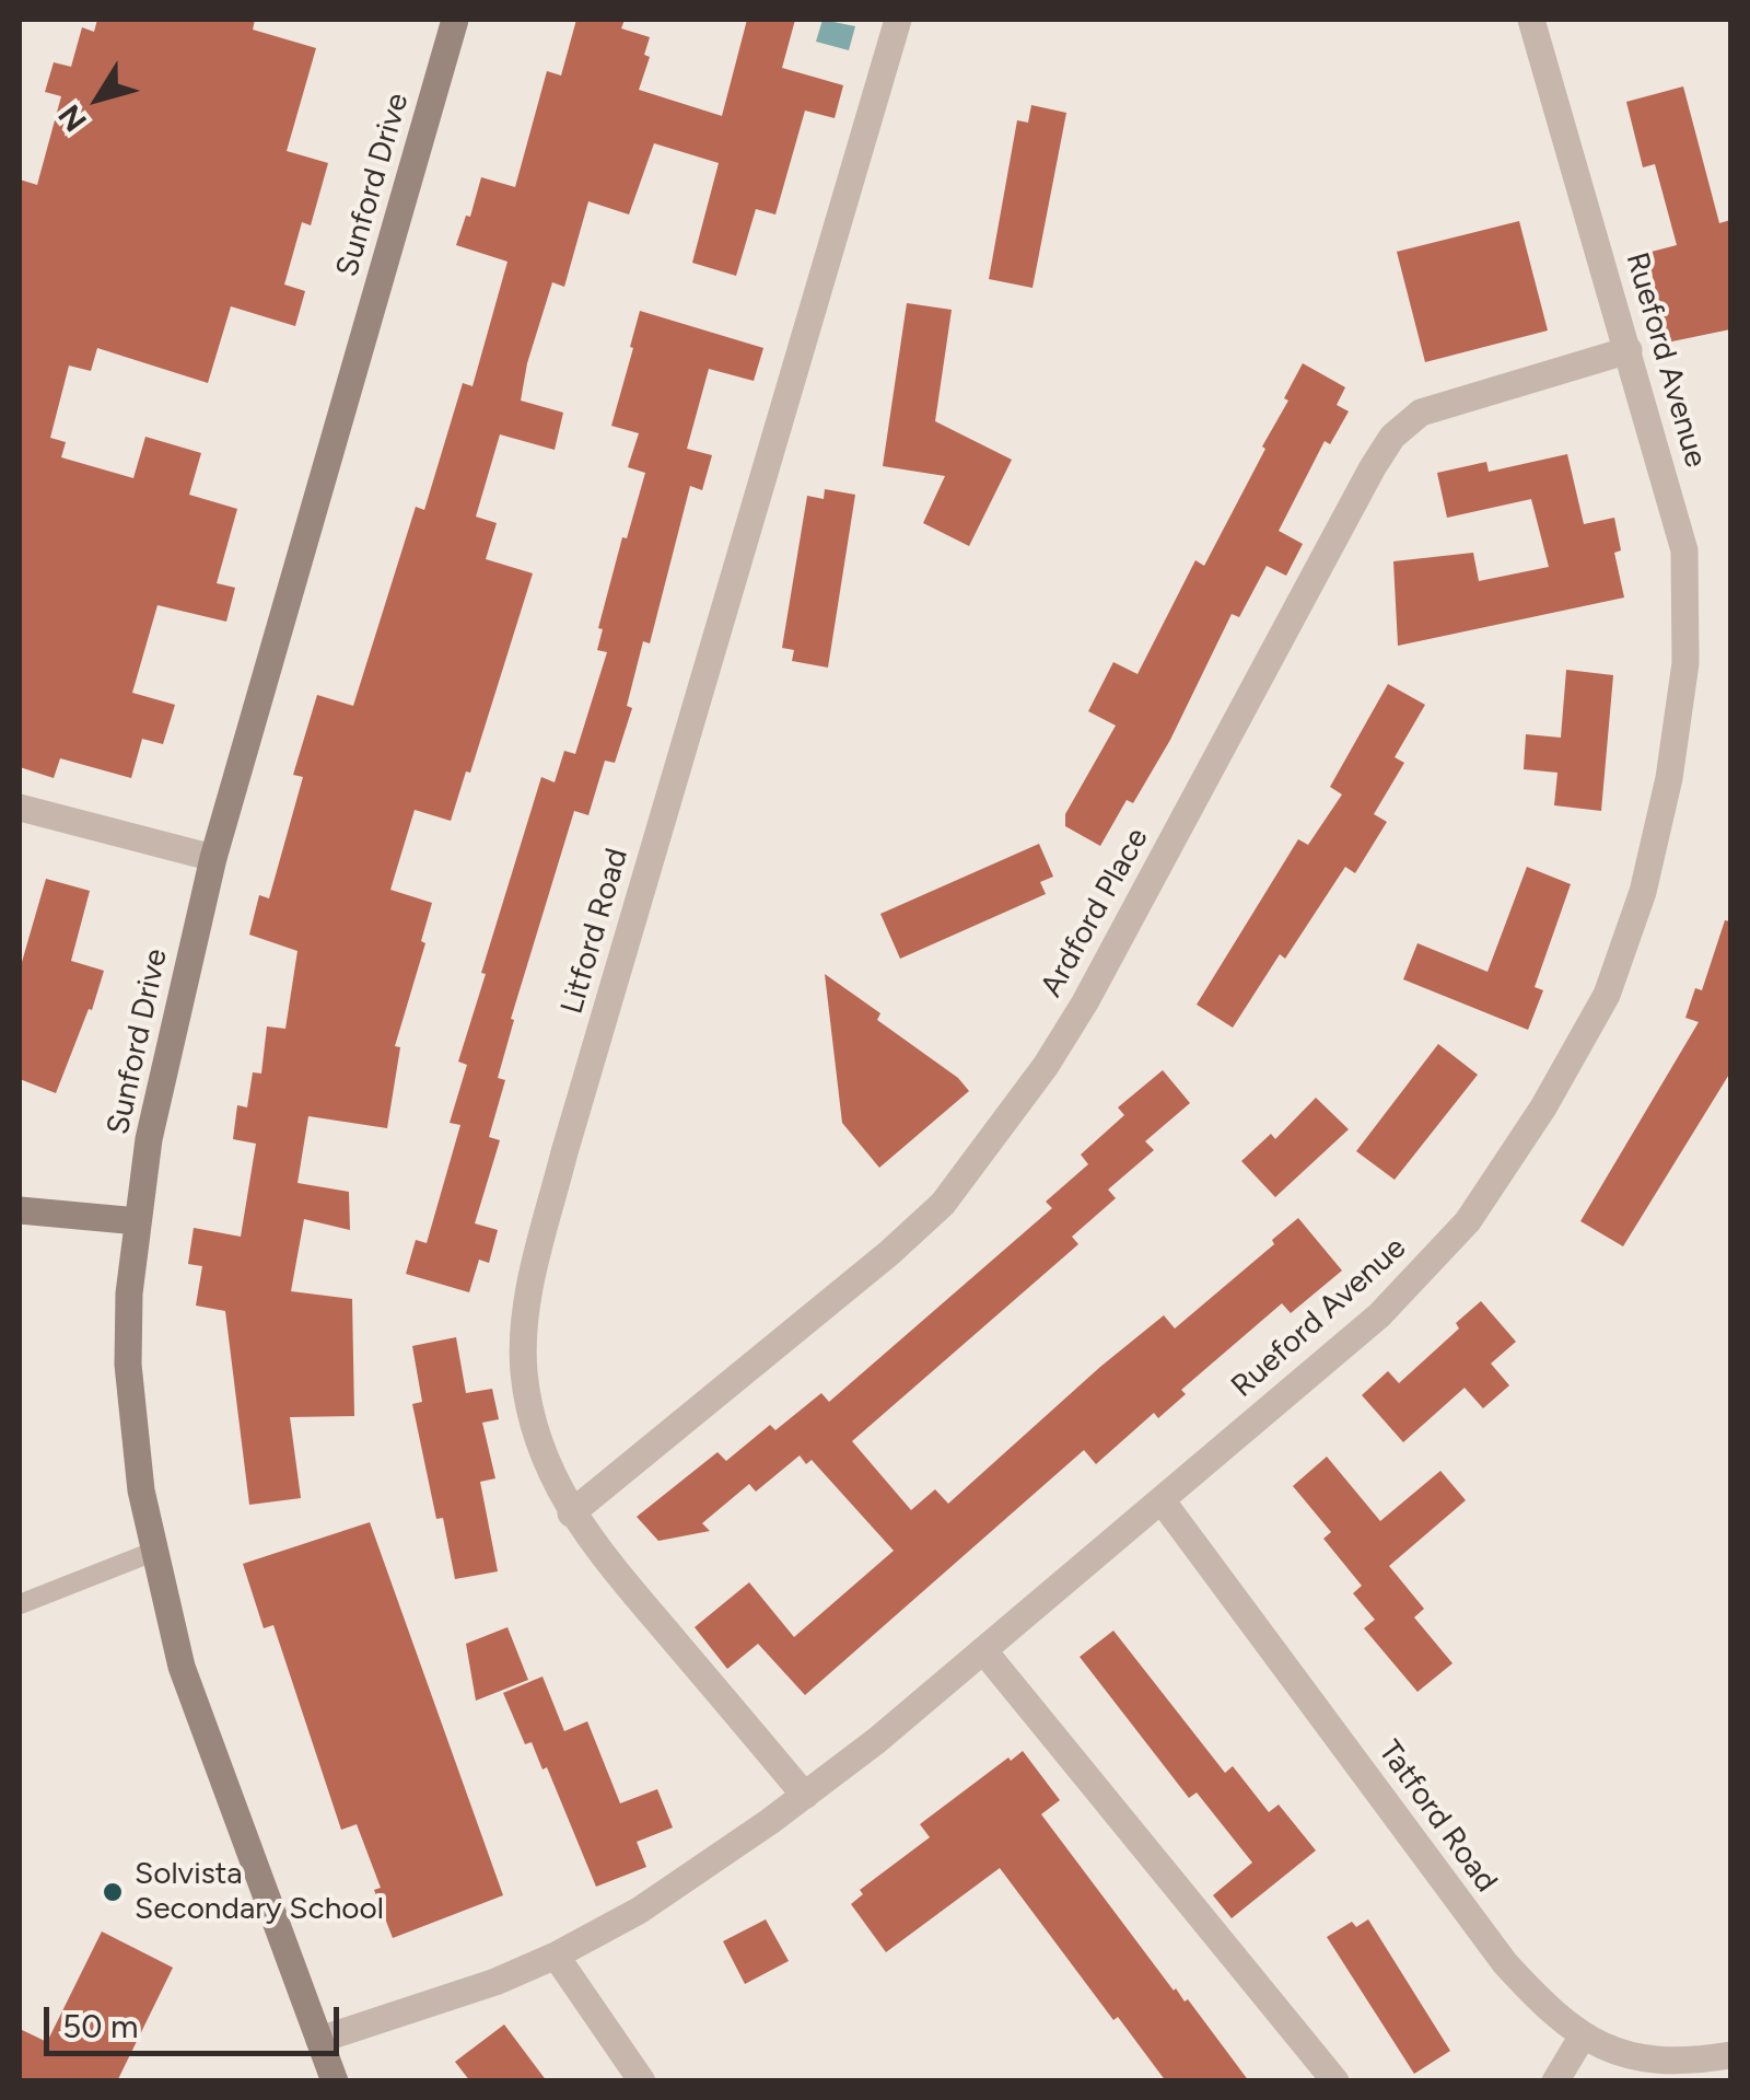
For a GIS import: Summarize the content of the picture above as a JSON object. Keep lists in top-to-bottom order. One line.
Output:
{"streets":{"street":["Sunford Drive","Rueford Avenue","Ardford Place","Litford Road","Tatford Road"]},"crossings":[["Sunford Drive","Rueford Avenue"],["Rueford Avenue","Ardford Place"],["Rueford Avenue","Litford Road"],["Rueford Avenue","Tatford Road"],["Ardford Place","Litford Road"]],"places":["Solvista Secondary School"],"scale_bar":"50 m","north":"bottom left"}
